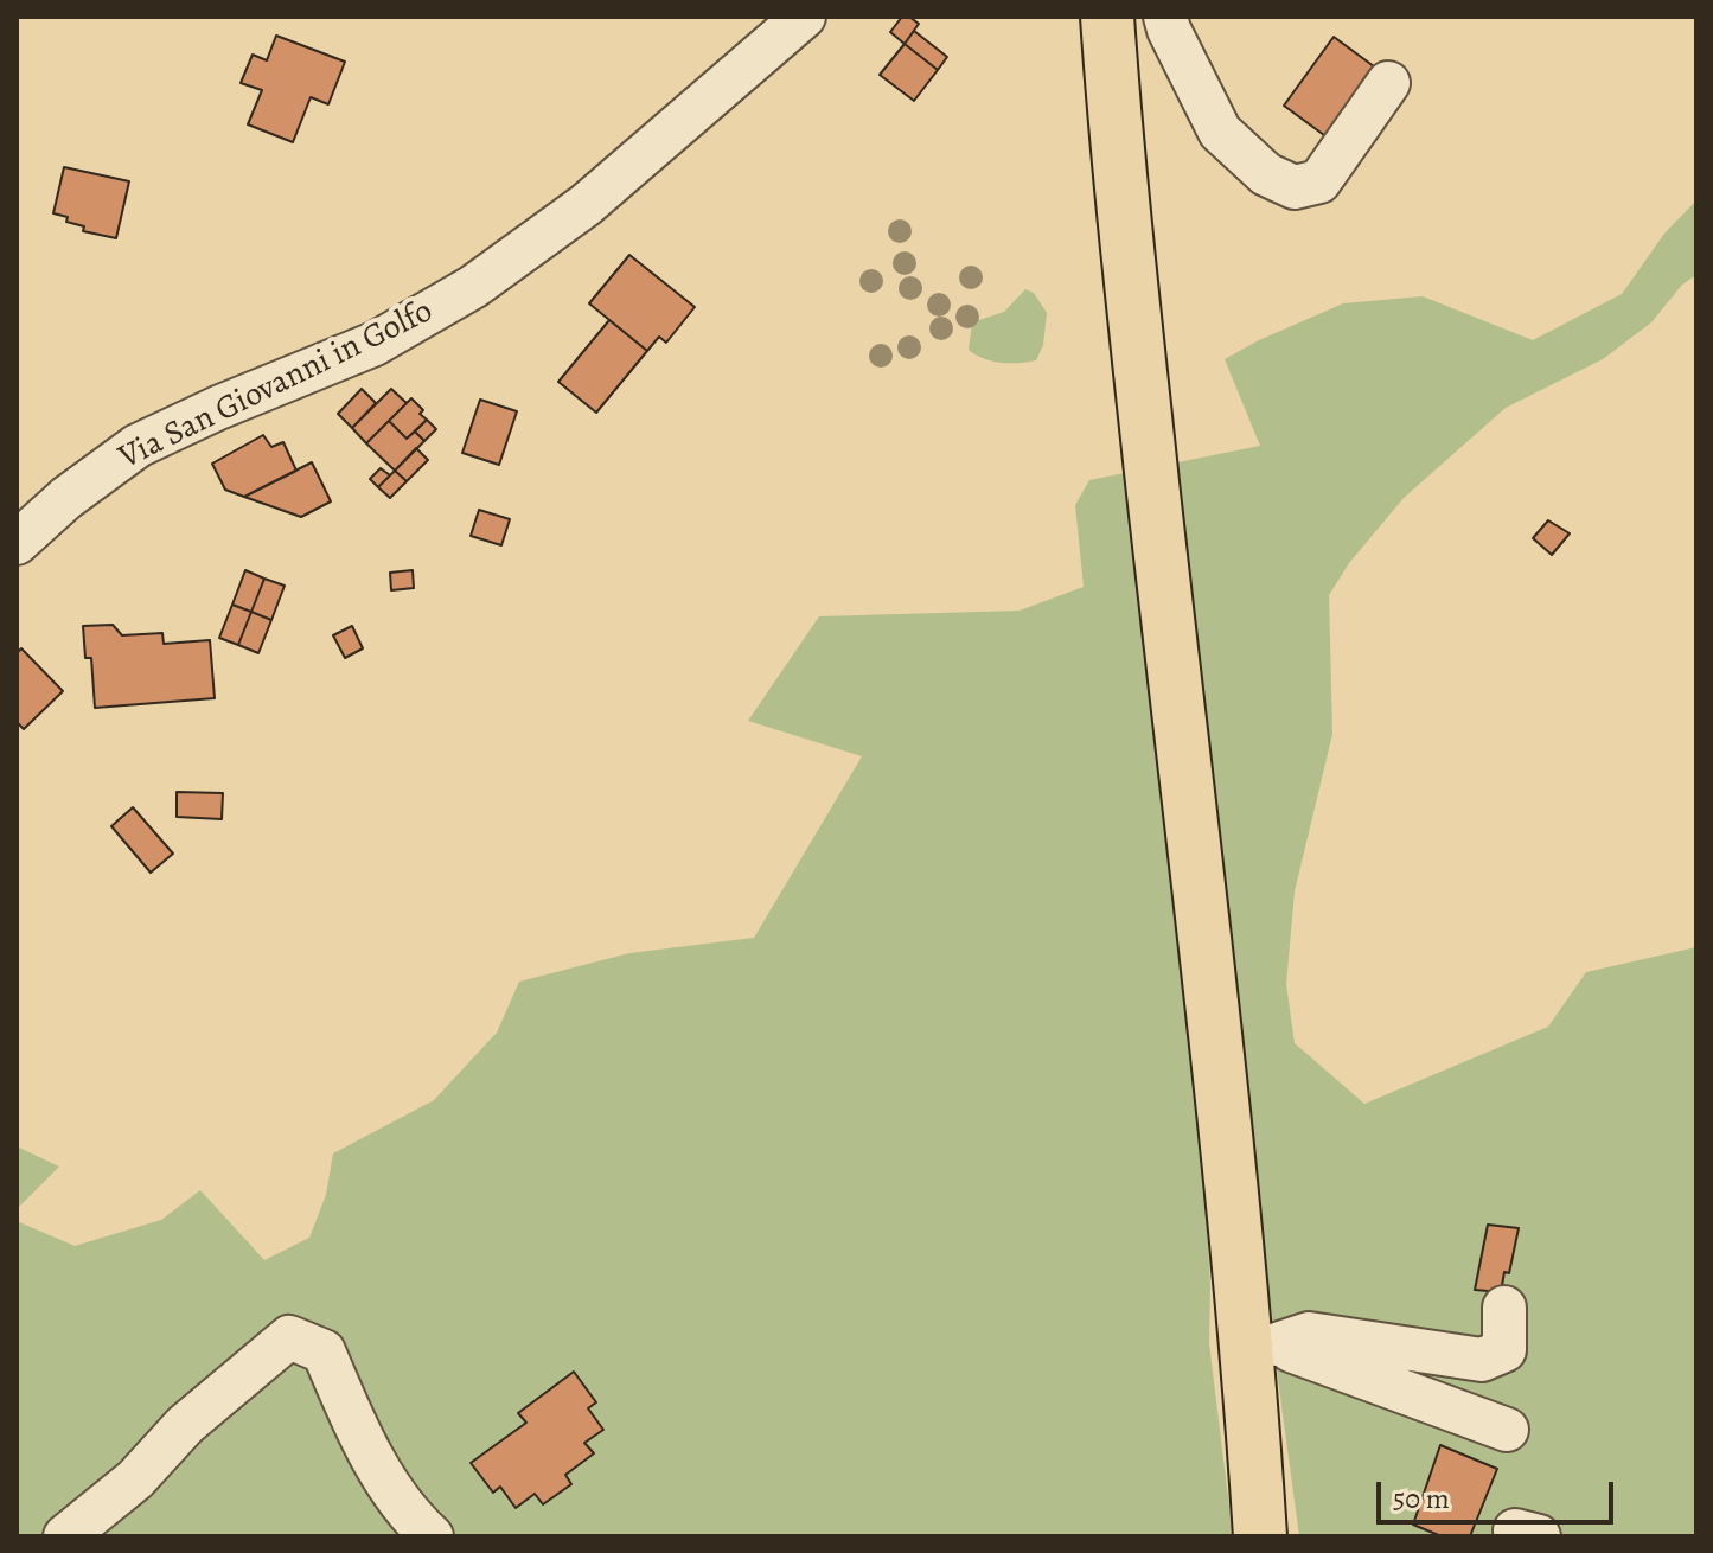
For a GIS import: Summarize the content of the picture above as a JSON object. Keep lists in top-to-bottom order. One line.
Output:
{"streets":{"street":["Via San Giovanni in Golfo"]},"scale_bar":"50 m"}
